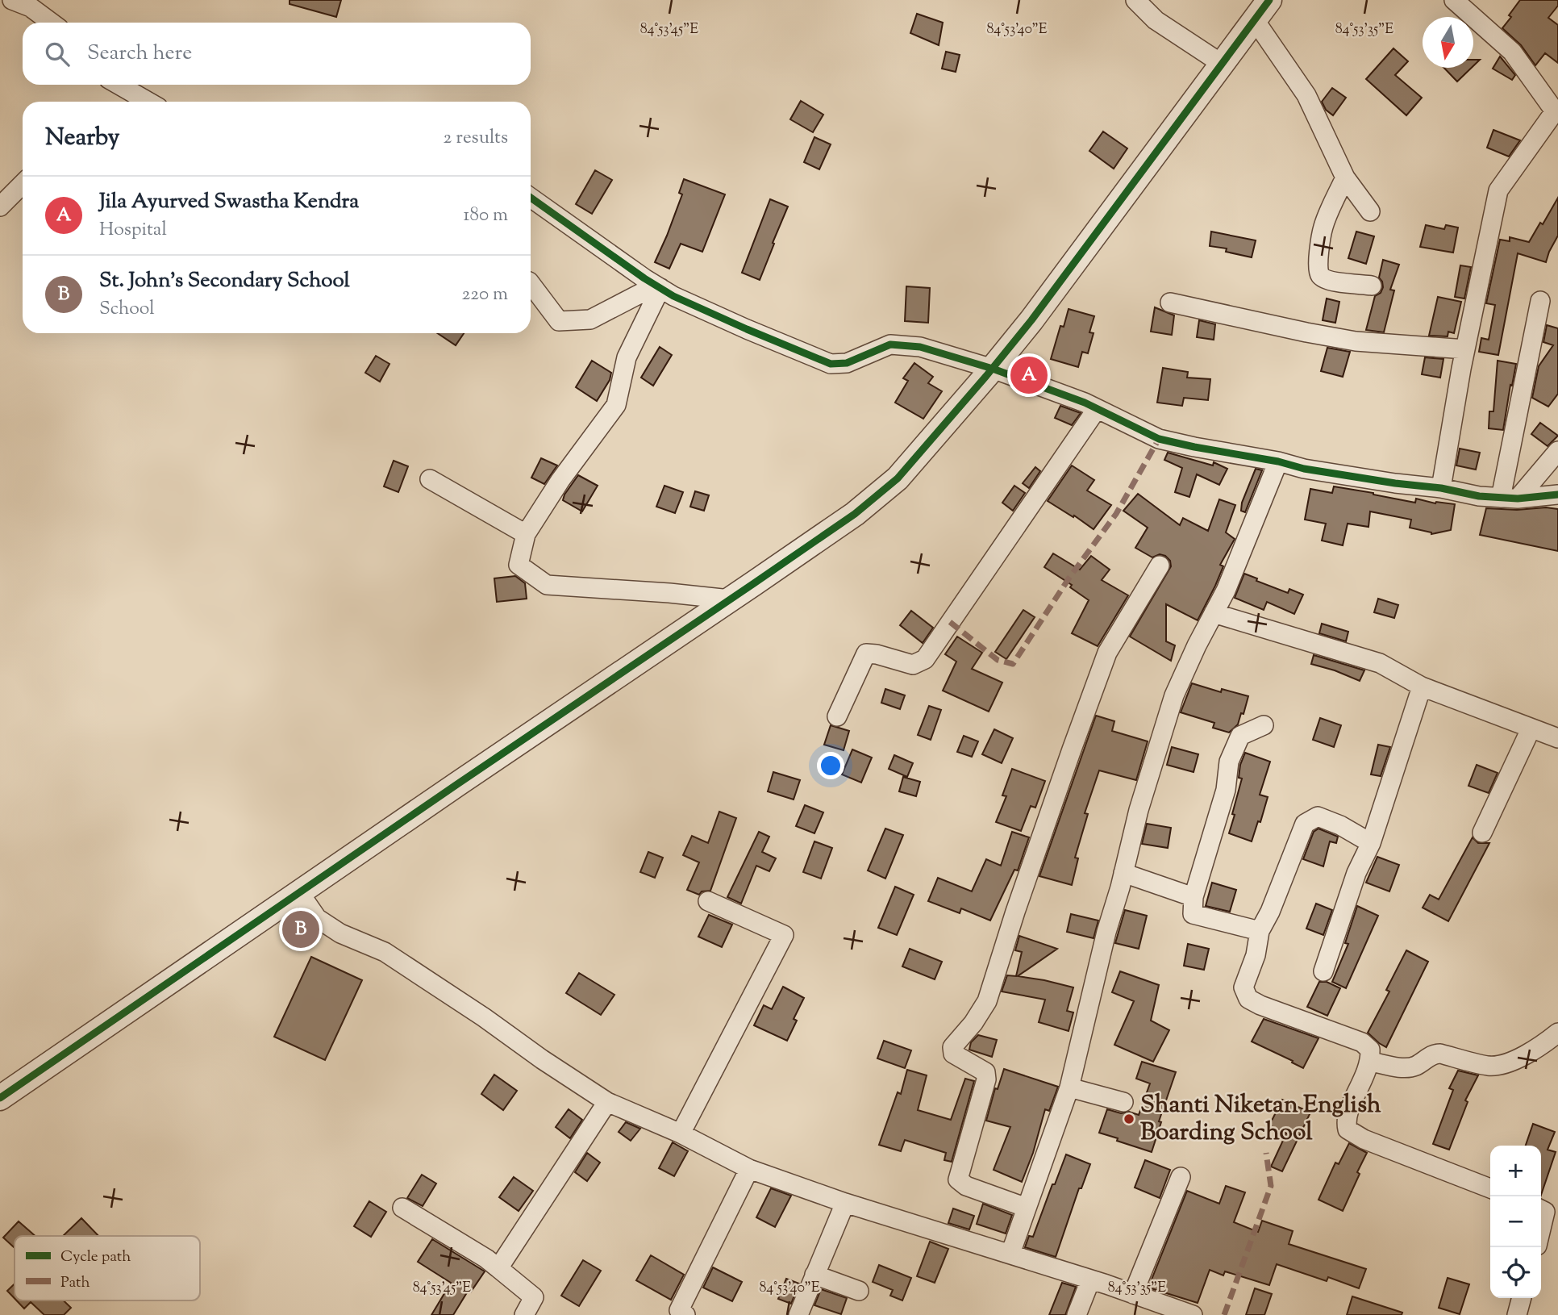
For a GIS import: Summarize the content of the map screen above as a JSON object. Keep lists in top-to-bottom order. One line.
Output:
{"places":["Shanti Niketan English Boarding School"],"legend":["Cycle path","Path"],"north":"bottom","page":{"search":"Search here","heading":["Nearby","2 results"],"list":[{"mark":"A","name":"Jila Ayurved Swastha Kendra","note":"Hospital","value":"180 m"},{"mark":"B","name":"St. John's Secondary School","note":"School","value":"220 m"}],"pins":["A","B"],"map_buttons":["+","−"]},"coordinates":["84°53'45\"E","84°53'40\"E","84°53'35\"E"]}
